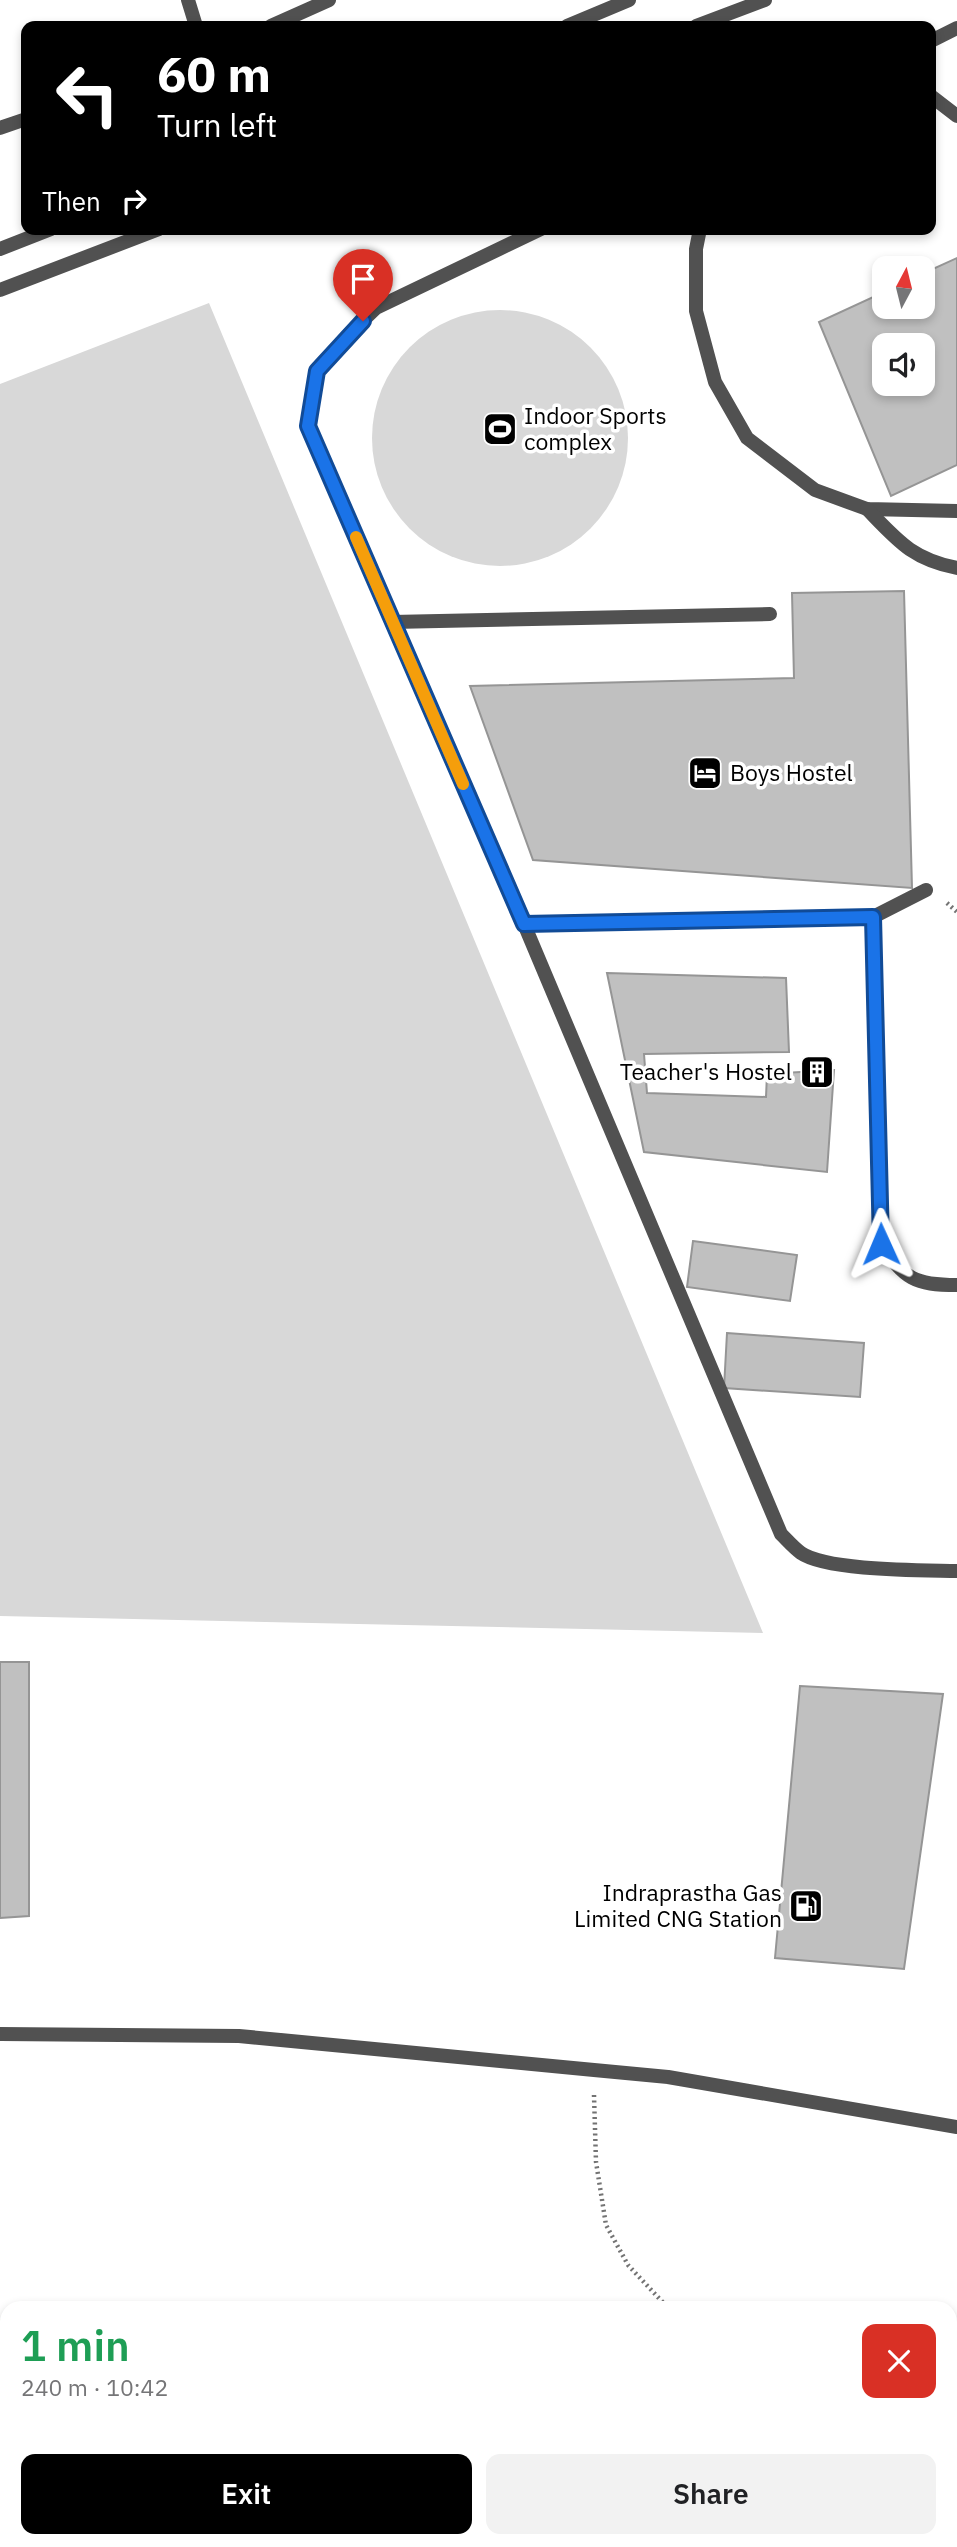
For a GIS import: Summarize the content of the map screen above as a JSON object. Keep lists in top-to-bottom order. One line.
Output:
{"places":{"sports":["Indoor Sports complex"],"hotel":["Boys Hostel"],"building":["Teacher's Hostel"],"fuel station":["Indraprastha Gas Limited CNG Station"]},"north":"top","page":{"turn":["60 m","Turn left"],"then":"Then","heading":["1 min","240 m · 10:42"],"buttons":["Exit","Share"]}}
